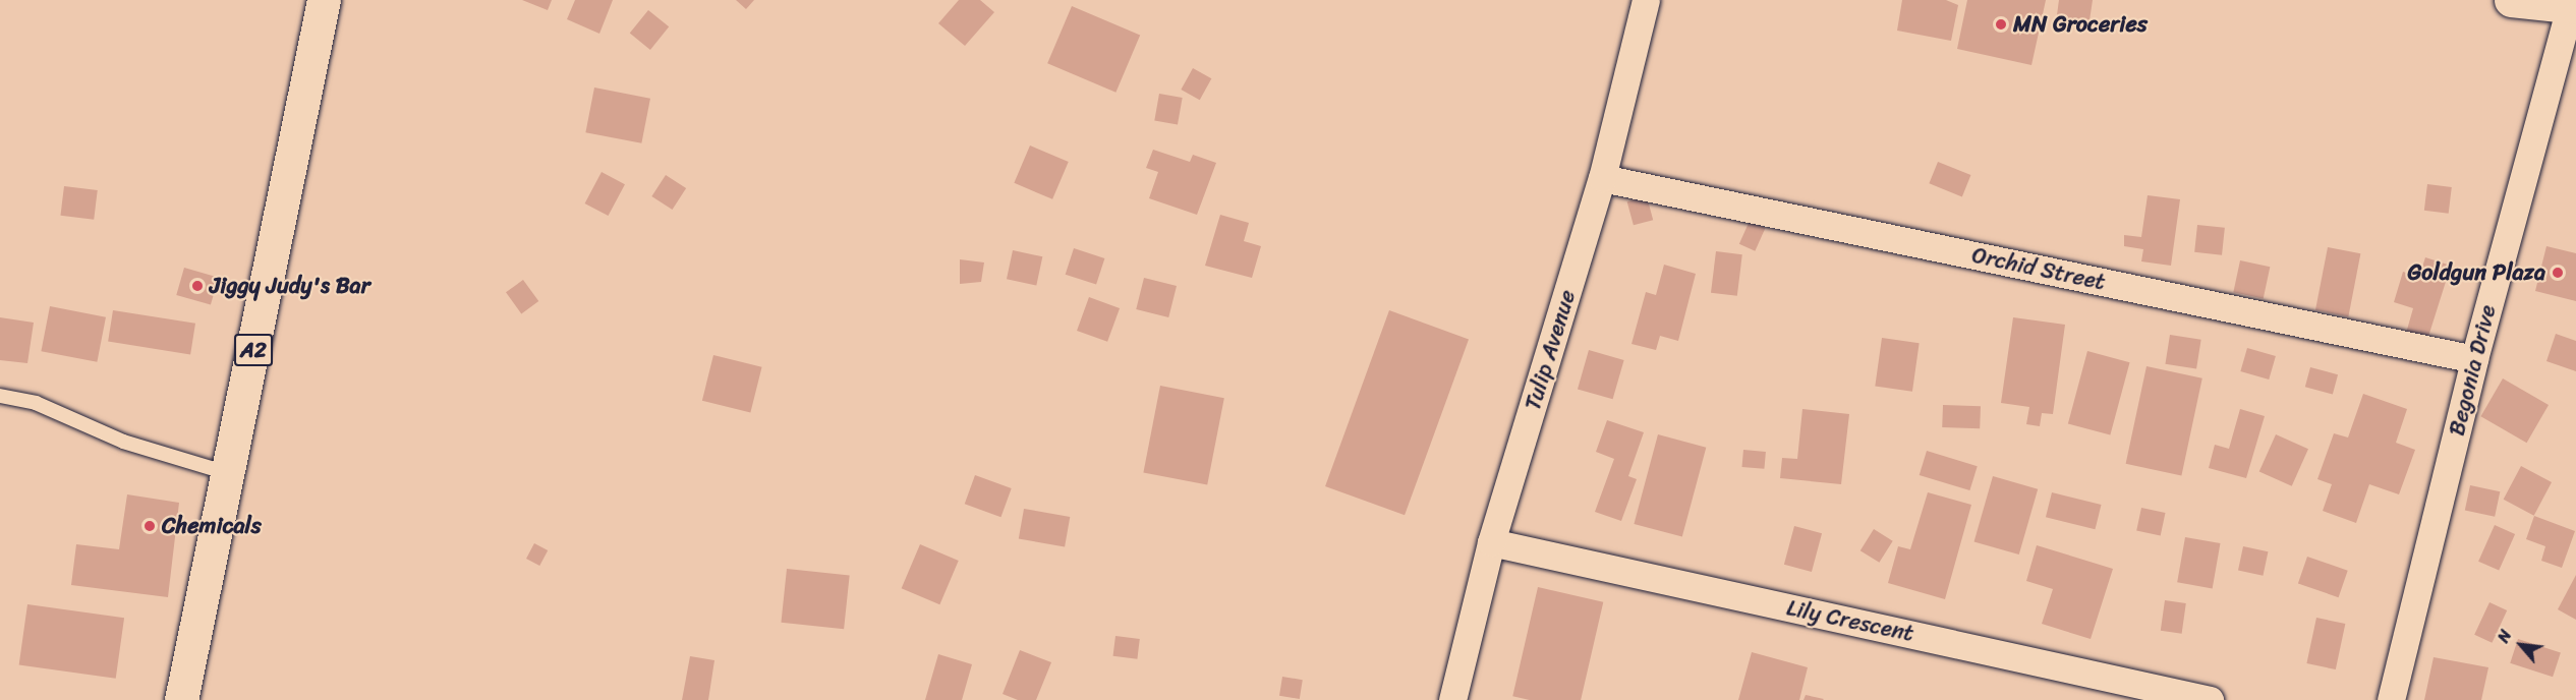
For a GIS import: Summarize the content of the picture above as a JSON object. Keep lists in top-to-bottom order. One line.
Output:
{"streets":{"main road":["A2"],"street":["Orchid Street","Tulip Avenue","Begonia Drive","Lily Crescent"]},"crossings":[["Orchid Street","Tulip Avenue"],["Orchid Street","Begonia Drive"],["Tulip Avenue","Lily Crescent"]],"places":["MN Groceries","Goldgun Plaza","Jiggy Judy's Bar","Chemicals"],"north":"top left"}
